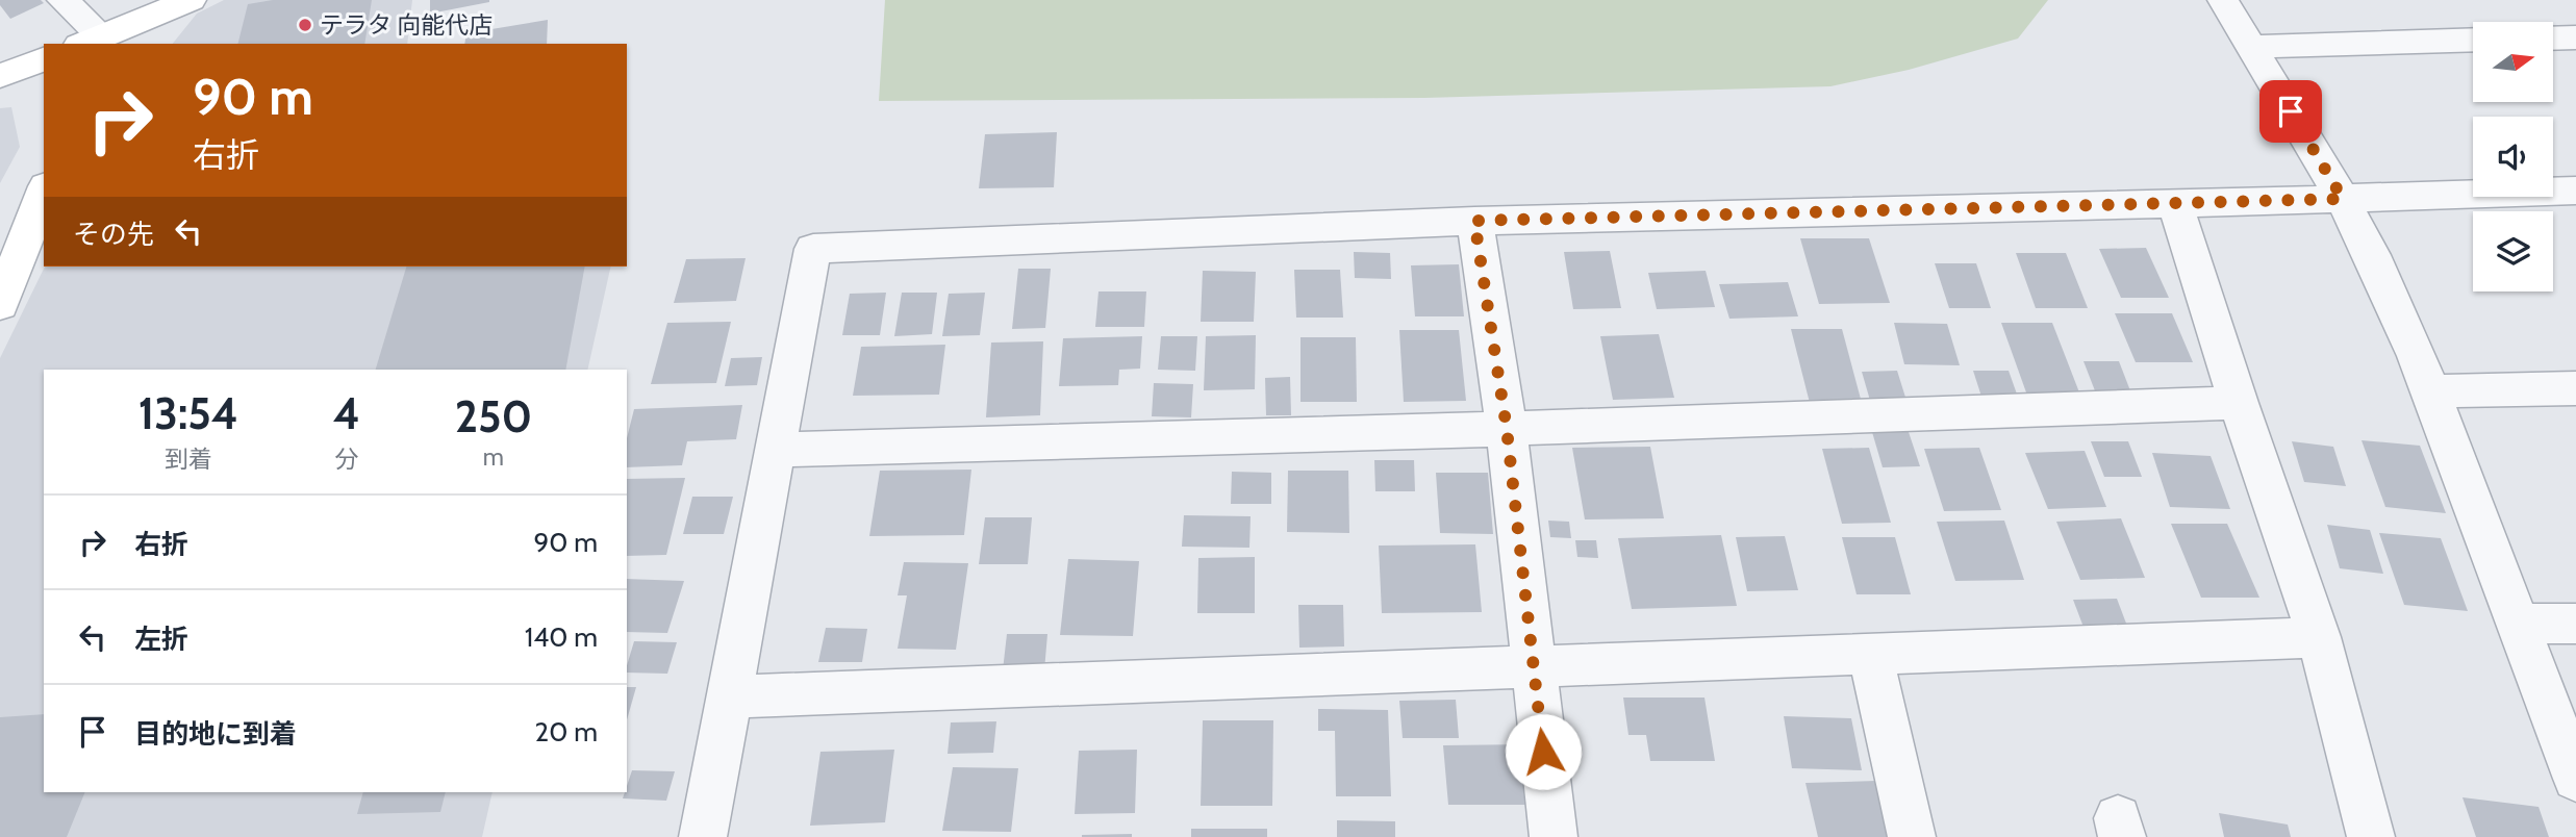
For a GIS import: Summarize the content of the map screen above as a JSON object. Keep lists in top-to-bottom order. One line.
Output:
{"places":["テラタ 向能代店"],"north":"right","page":{"turn":["90 m","右折"],"then":"その先","eta":["13:54","到着","4","分","250","m"],"list":[{"name":"右折","value":"90 m"},{"name":"左折","value":"140 m"},{"name":"目的地に到着","value":"20 m"}]}}
